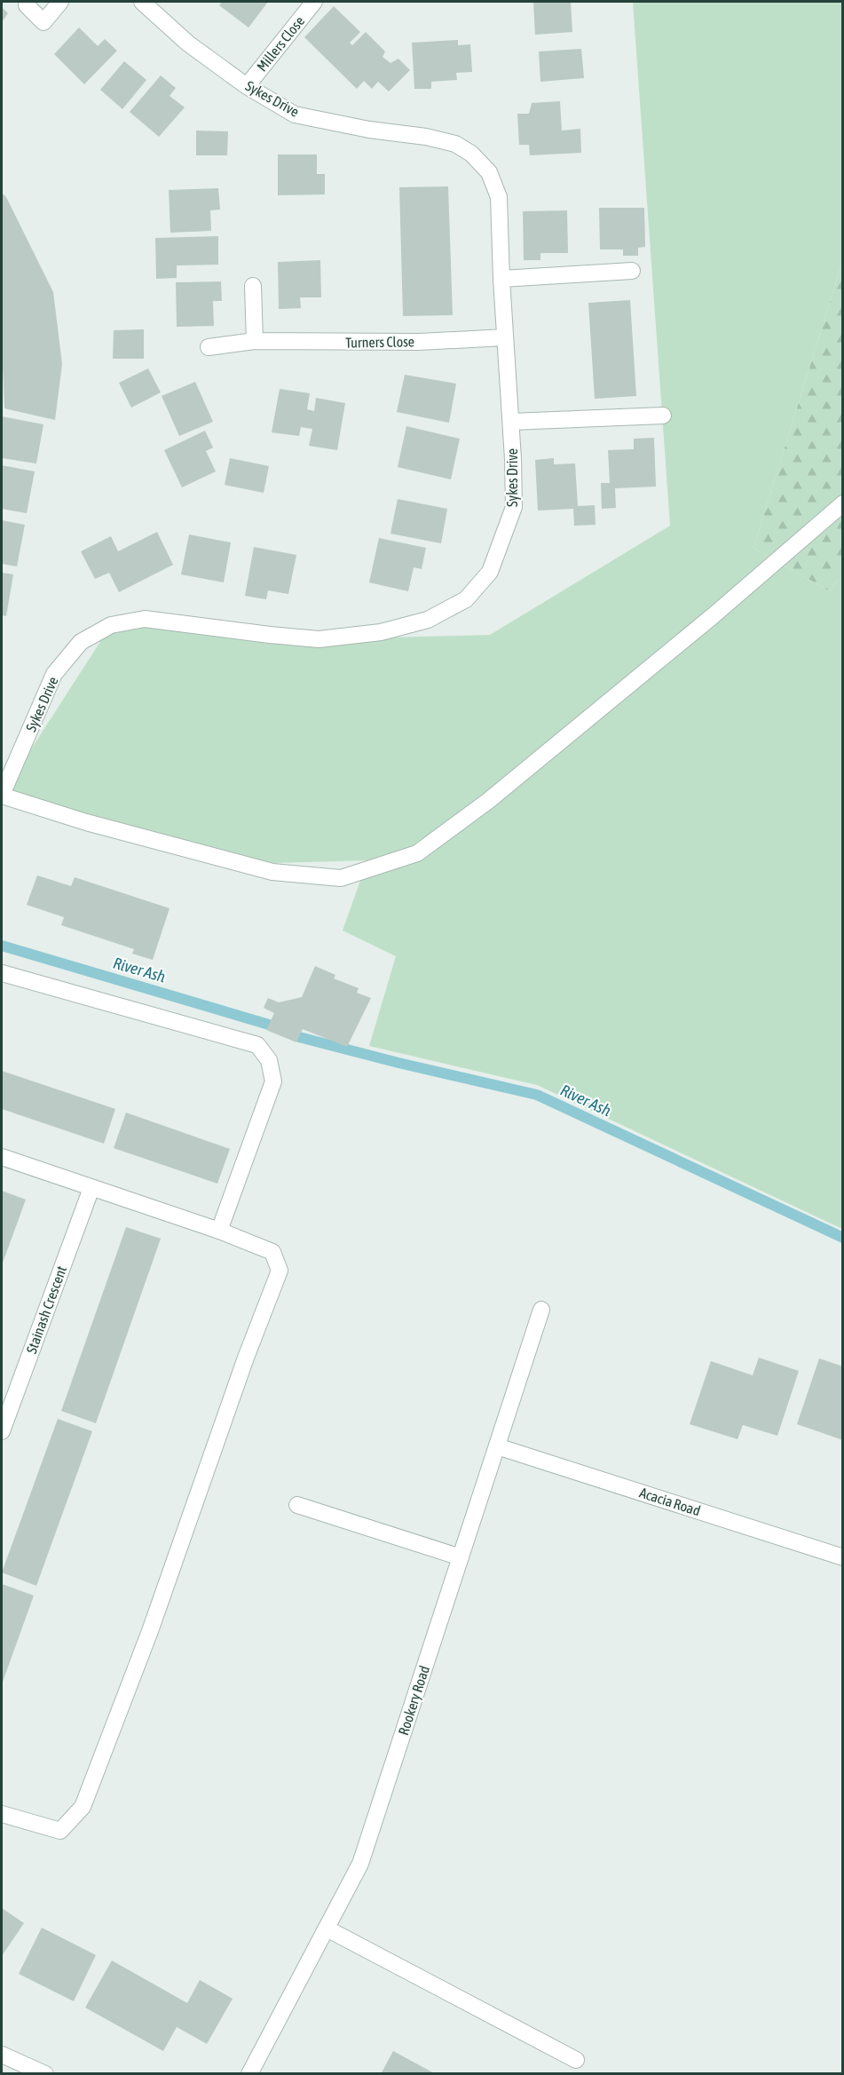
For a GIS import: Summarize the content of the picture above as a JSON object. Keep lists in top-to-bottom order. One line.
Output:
{"streets":{"street":["Millers Close","Sykes Drive","Turners Close","Stainash Crescent","Acacia Road","Rookery Road"]},"crossings":[["Millers Close","Sykes Drive"],["Sykes Drive","Turners Close"],["Acacia Road","Rookery Road"]],"water":["River Ash"]}
